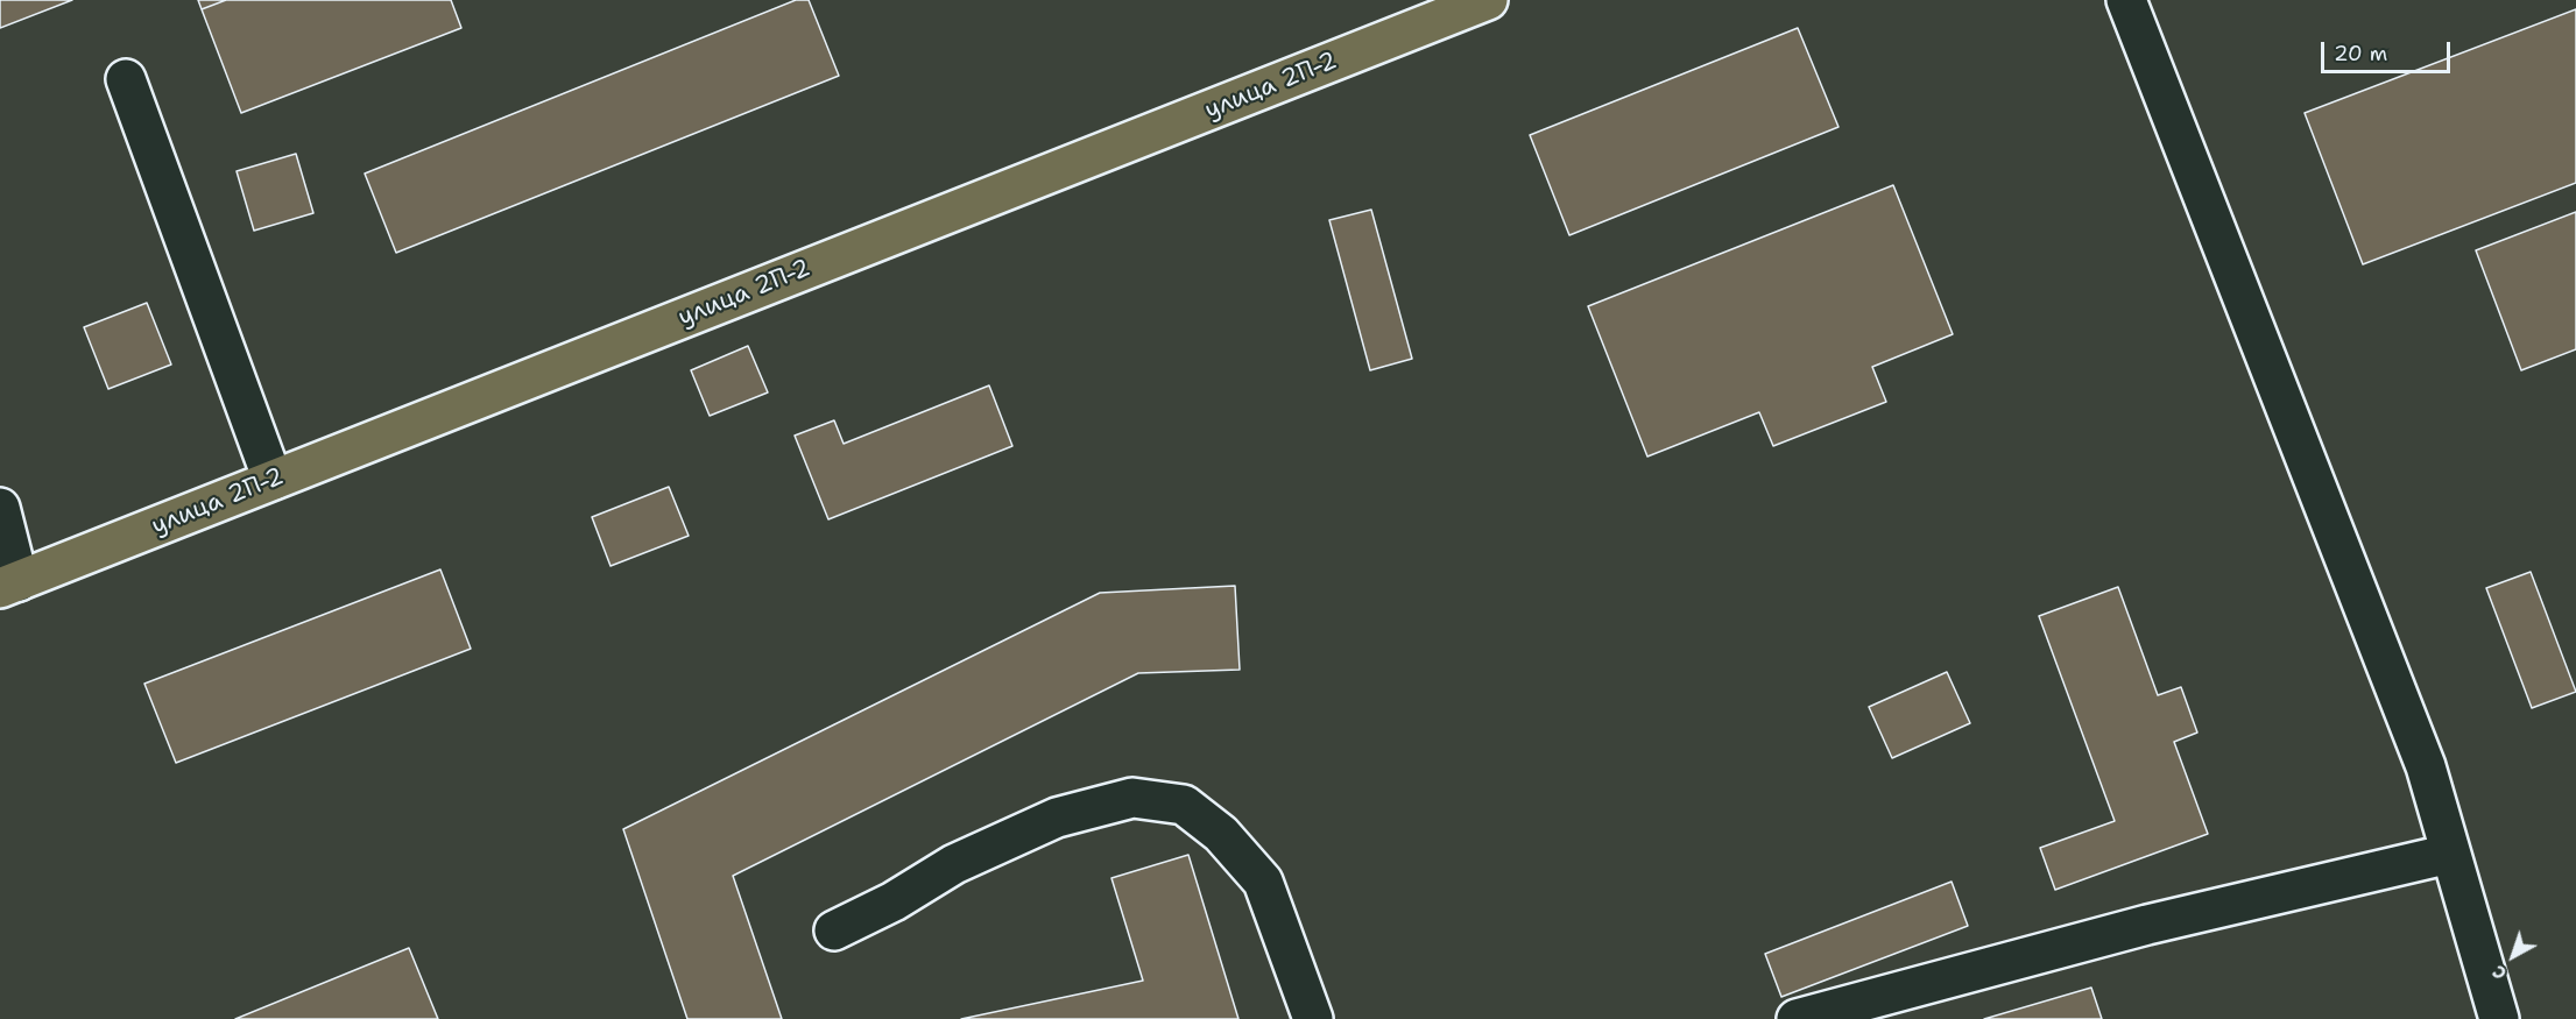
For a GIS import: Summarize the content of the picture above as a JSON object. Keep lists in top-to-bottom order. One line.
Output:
{"streets":{"main road":["улица 2П-2"]},"scale_bar":"20 m","north":"bottom left"}
